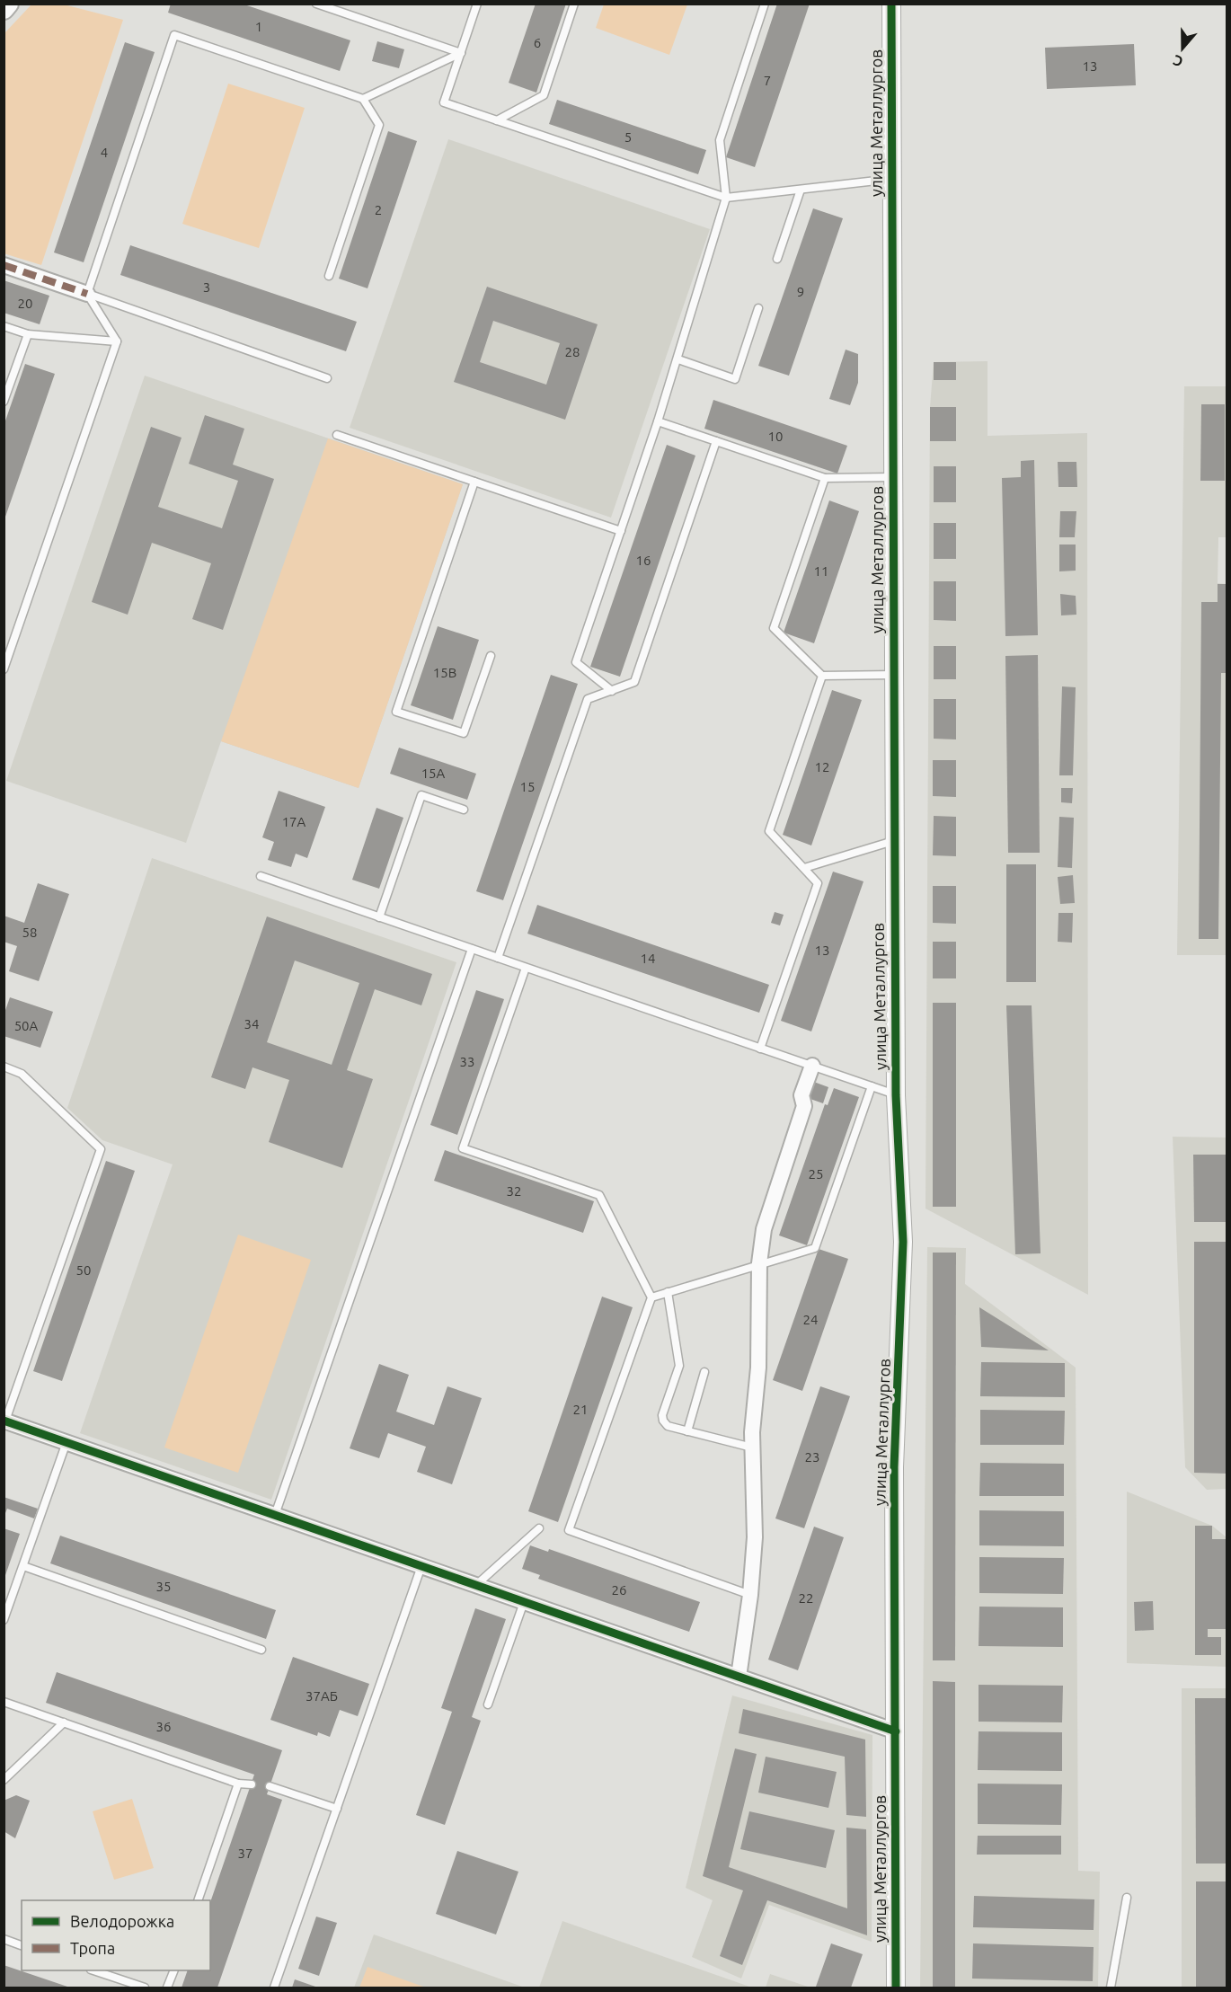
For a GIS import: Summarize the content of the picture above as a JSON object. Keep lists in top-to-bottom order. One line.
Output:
{"streets":{"street":["улица Металлургов"]},"house_numbers":["1","6","13","7","5","4","2","3","9","20","28","10","16","11","15В","12","15А","15","17А","58","13","14","34","50А","33","25","32","50","24","21","23","35","26","22","37АБ","36","37"],"legend":["Велодорожка","Тропа"],"north":"bottom"}
